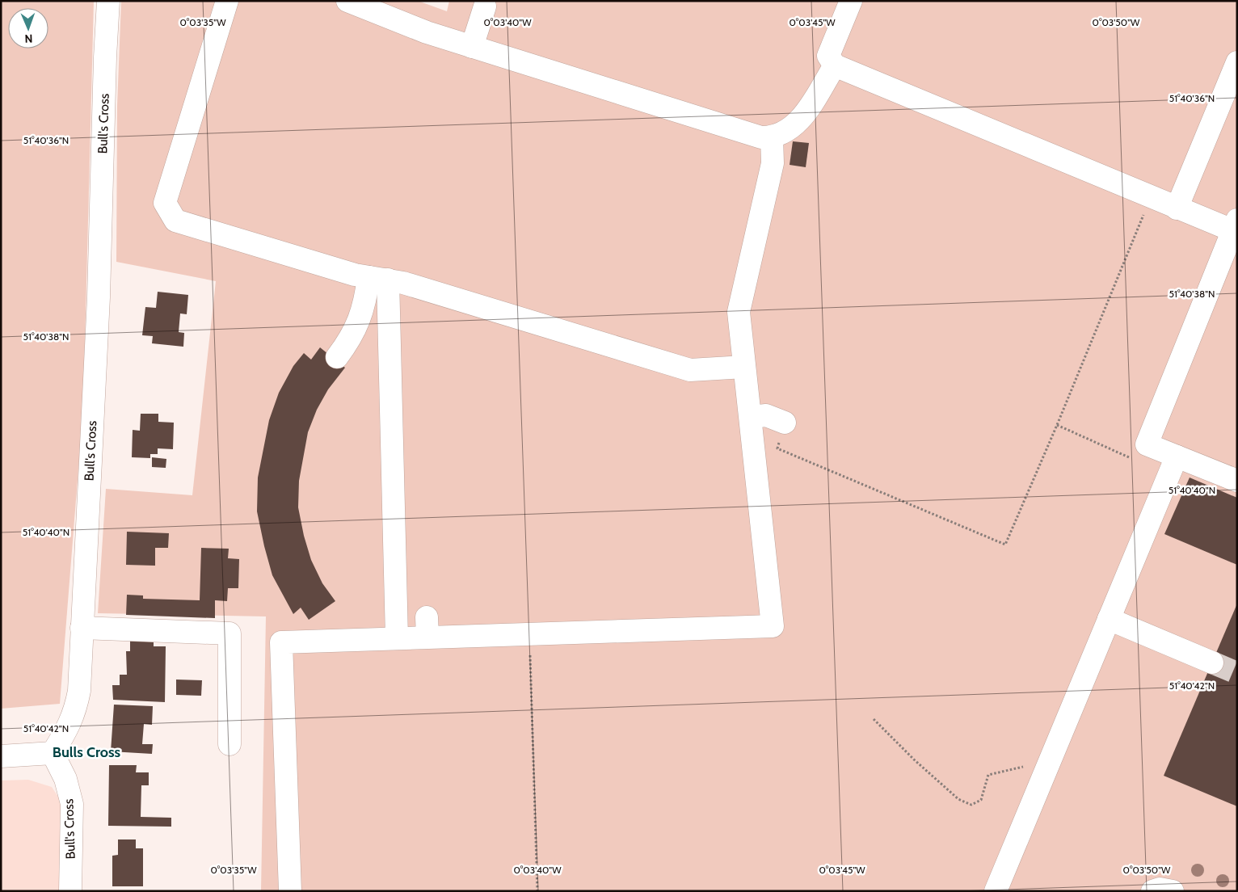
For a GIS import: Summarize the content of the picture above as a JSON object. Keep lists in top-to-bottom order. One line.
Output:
{"streets":{"street":["Bull's Cross"]},"districts":["Bulls Cross"],"north":"bottom","coordinates":["0°03'35\"W","0°03'40\"W","0°03'45\"W","0°03'50\"W","51°40'36\"N","51°40'38\"N","51°40'40\"N","51°40'42\"N"]}
